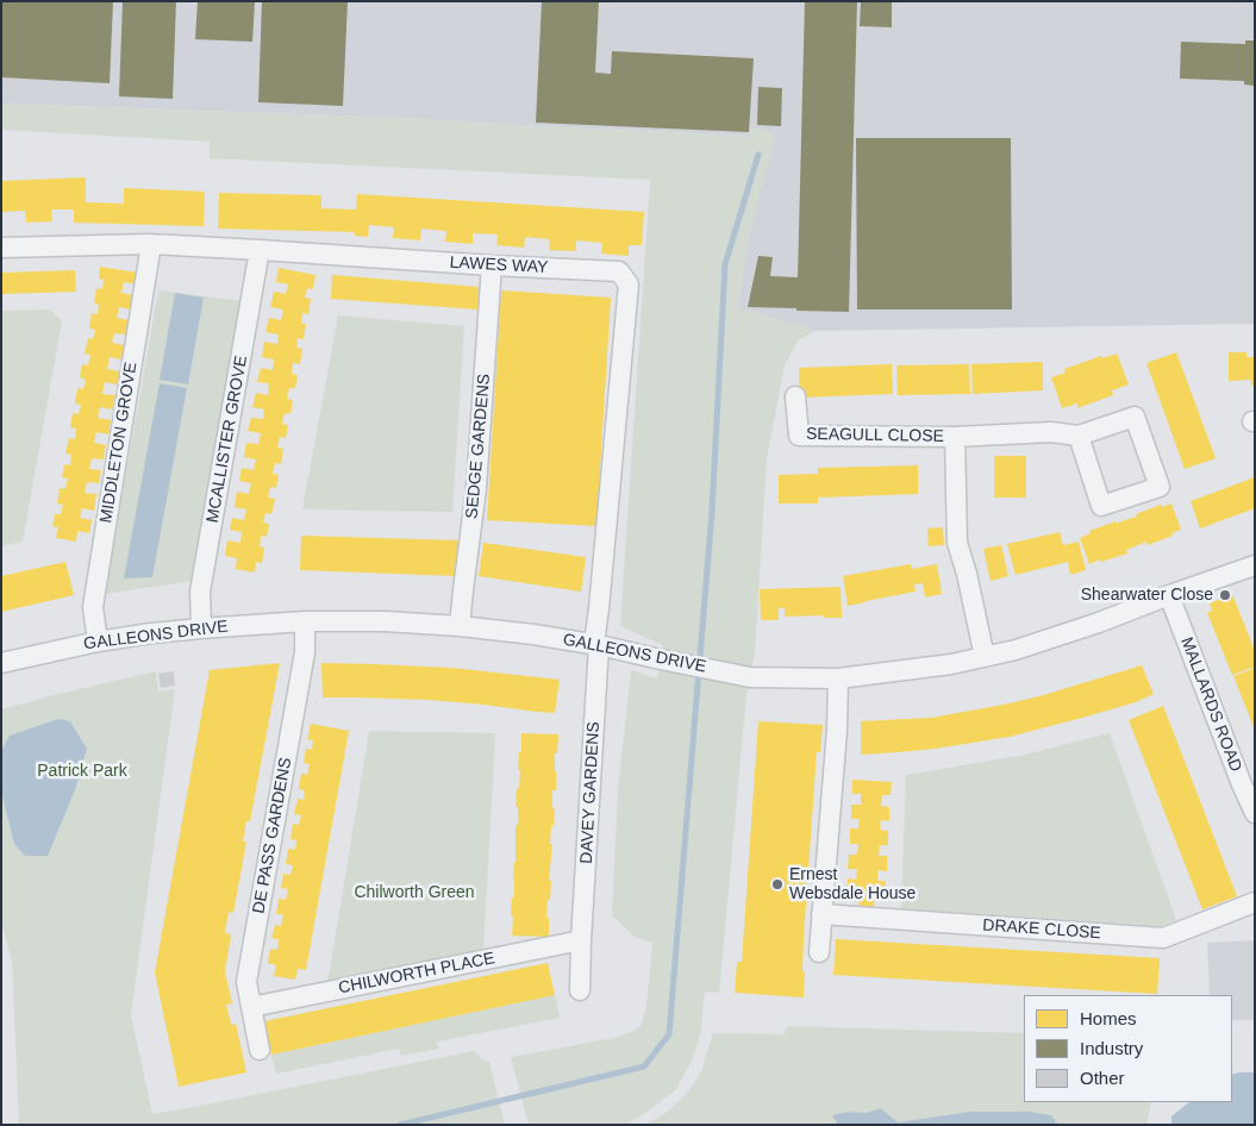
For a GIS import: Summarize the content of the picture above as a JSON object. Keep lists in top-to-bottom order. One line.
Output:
{"streets":{"street":["LAWES WAY","SEAGULL CLOSE","MCALLISTER GROVE","MIDDLETON GROVE","SEDGE GARDENS","GALLEONS DRIVE","MALLARDS ROAD","DAVEY GARDENS","DE PASS GARDENS","DRAKE CLOSE","CHILWORTH PLACE"]},"crossings":[["LAWES WAY","MCALLISTER GROVE"],["LAWES WAY","MIDDLETON GROVE"],["LAWES WAY","SEDGE GARDENS"],["LAWES WAY","GALLEONS DRIVE"],["LAWES WAY","DAVEY GARDENS"],["SEAGULL CLOSE","GALLEONS DRIVE"],["MCALLISTER GROVE","GALLEONS DRIVE"],["MIDDLETON GROVE","GALLEONS DRIVE"],["SEDGE GARDENS","GALLEONS DRIVE"],["GALLEONS DRIVE","MALLARDS ROAD"],["GALLEONS DRIVE","DAVEY GARDENS"],["GALLEONS DRIVE","DE PASS GARDENS"],["DAVEY GARDENS","CHILWORTH PLACE"],["DE PASS GARDENS","CHILWORTH PLACE"]],"parks":["Patrick Park","Chilworth Green"],"places":["Shearwater Close","Ernest Websdale House"],"legend":["Homes","Industry","Other"]}
